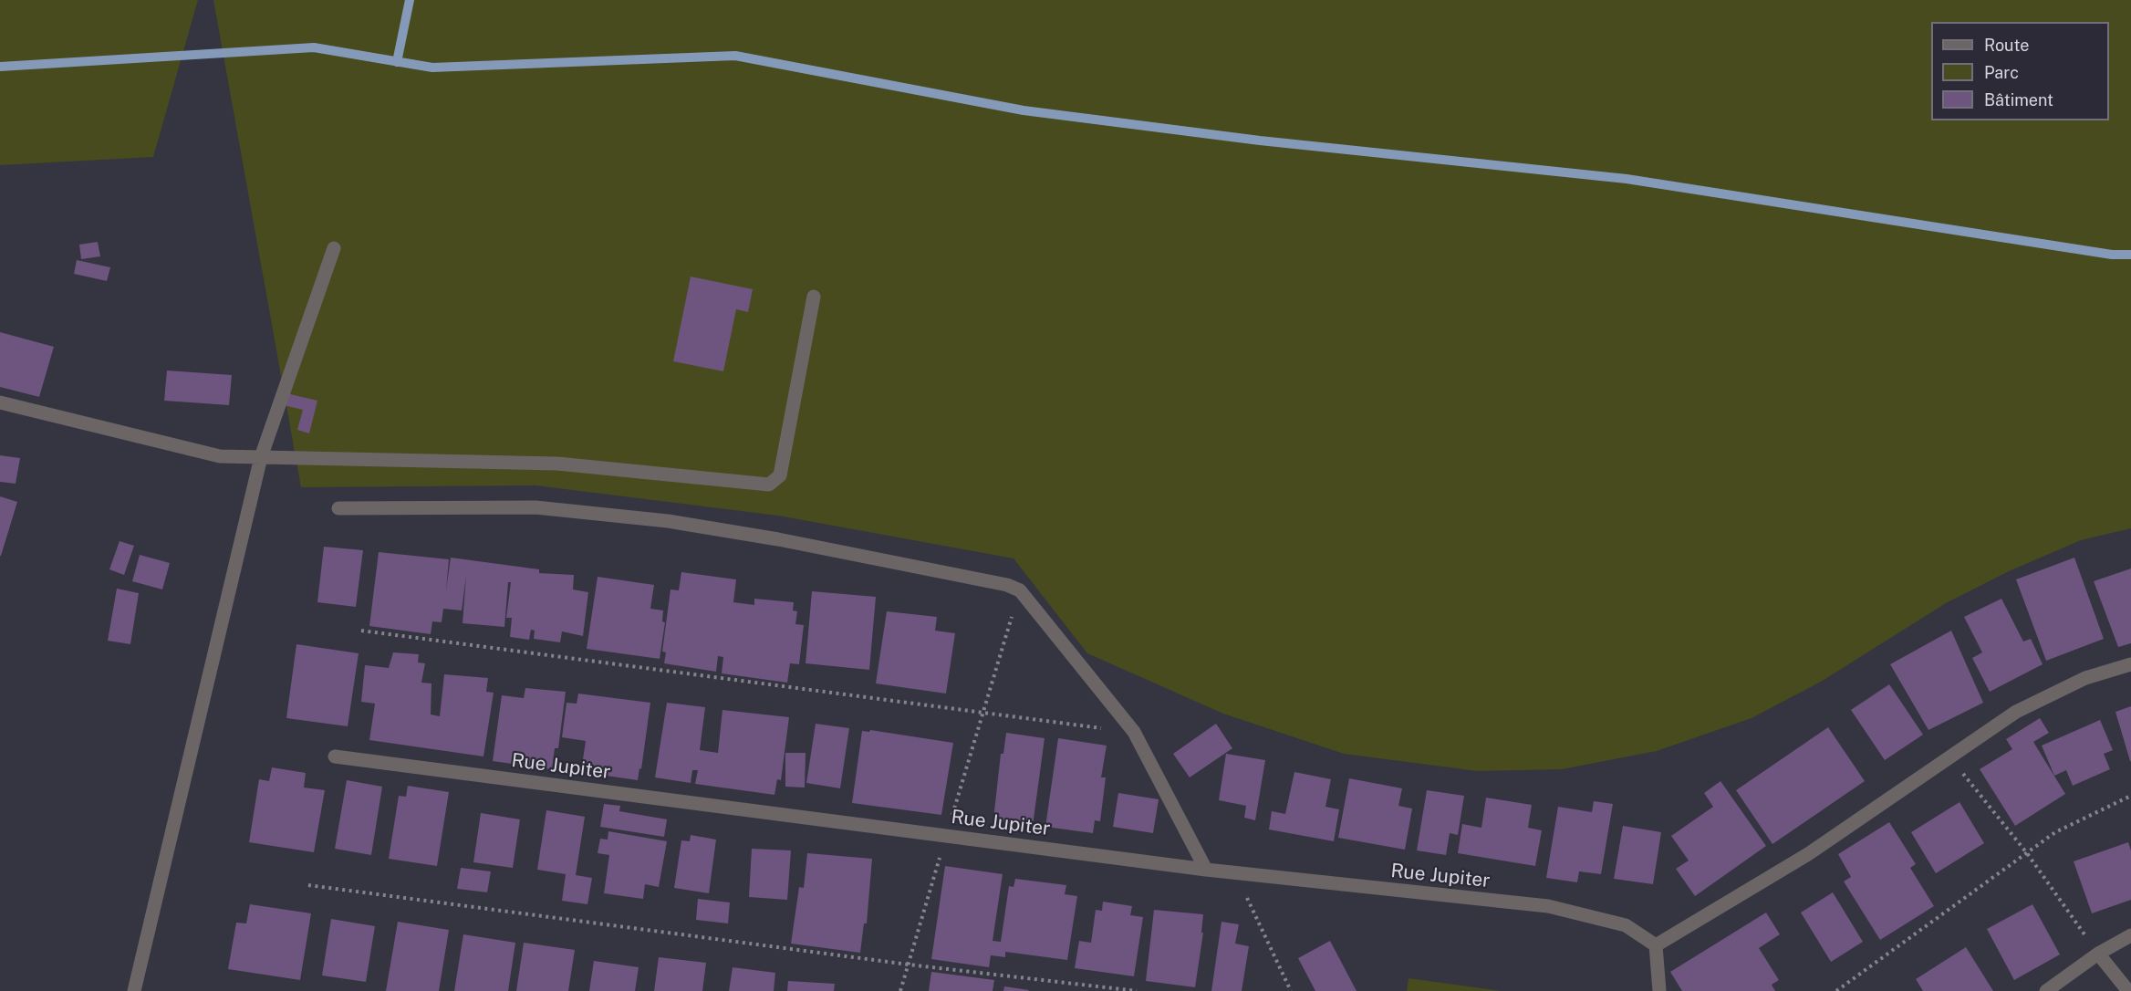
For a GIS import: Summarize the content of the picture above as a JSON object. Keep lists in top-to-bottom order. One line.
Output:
{"streets":{"street":["Rue Jupiter"]},"legend":["Route","Parc","Bâtiment"]}
